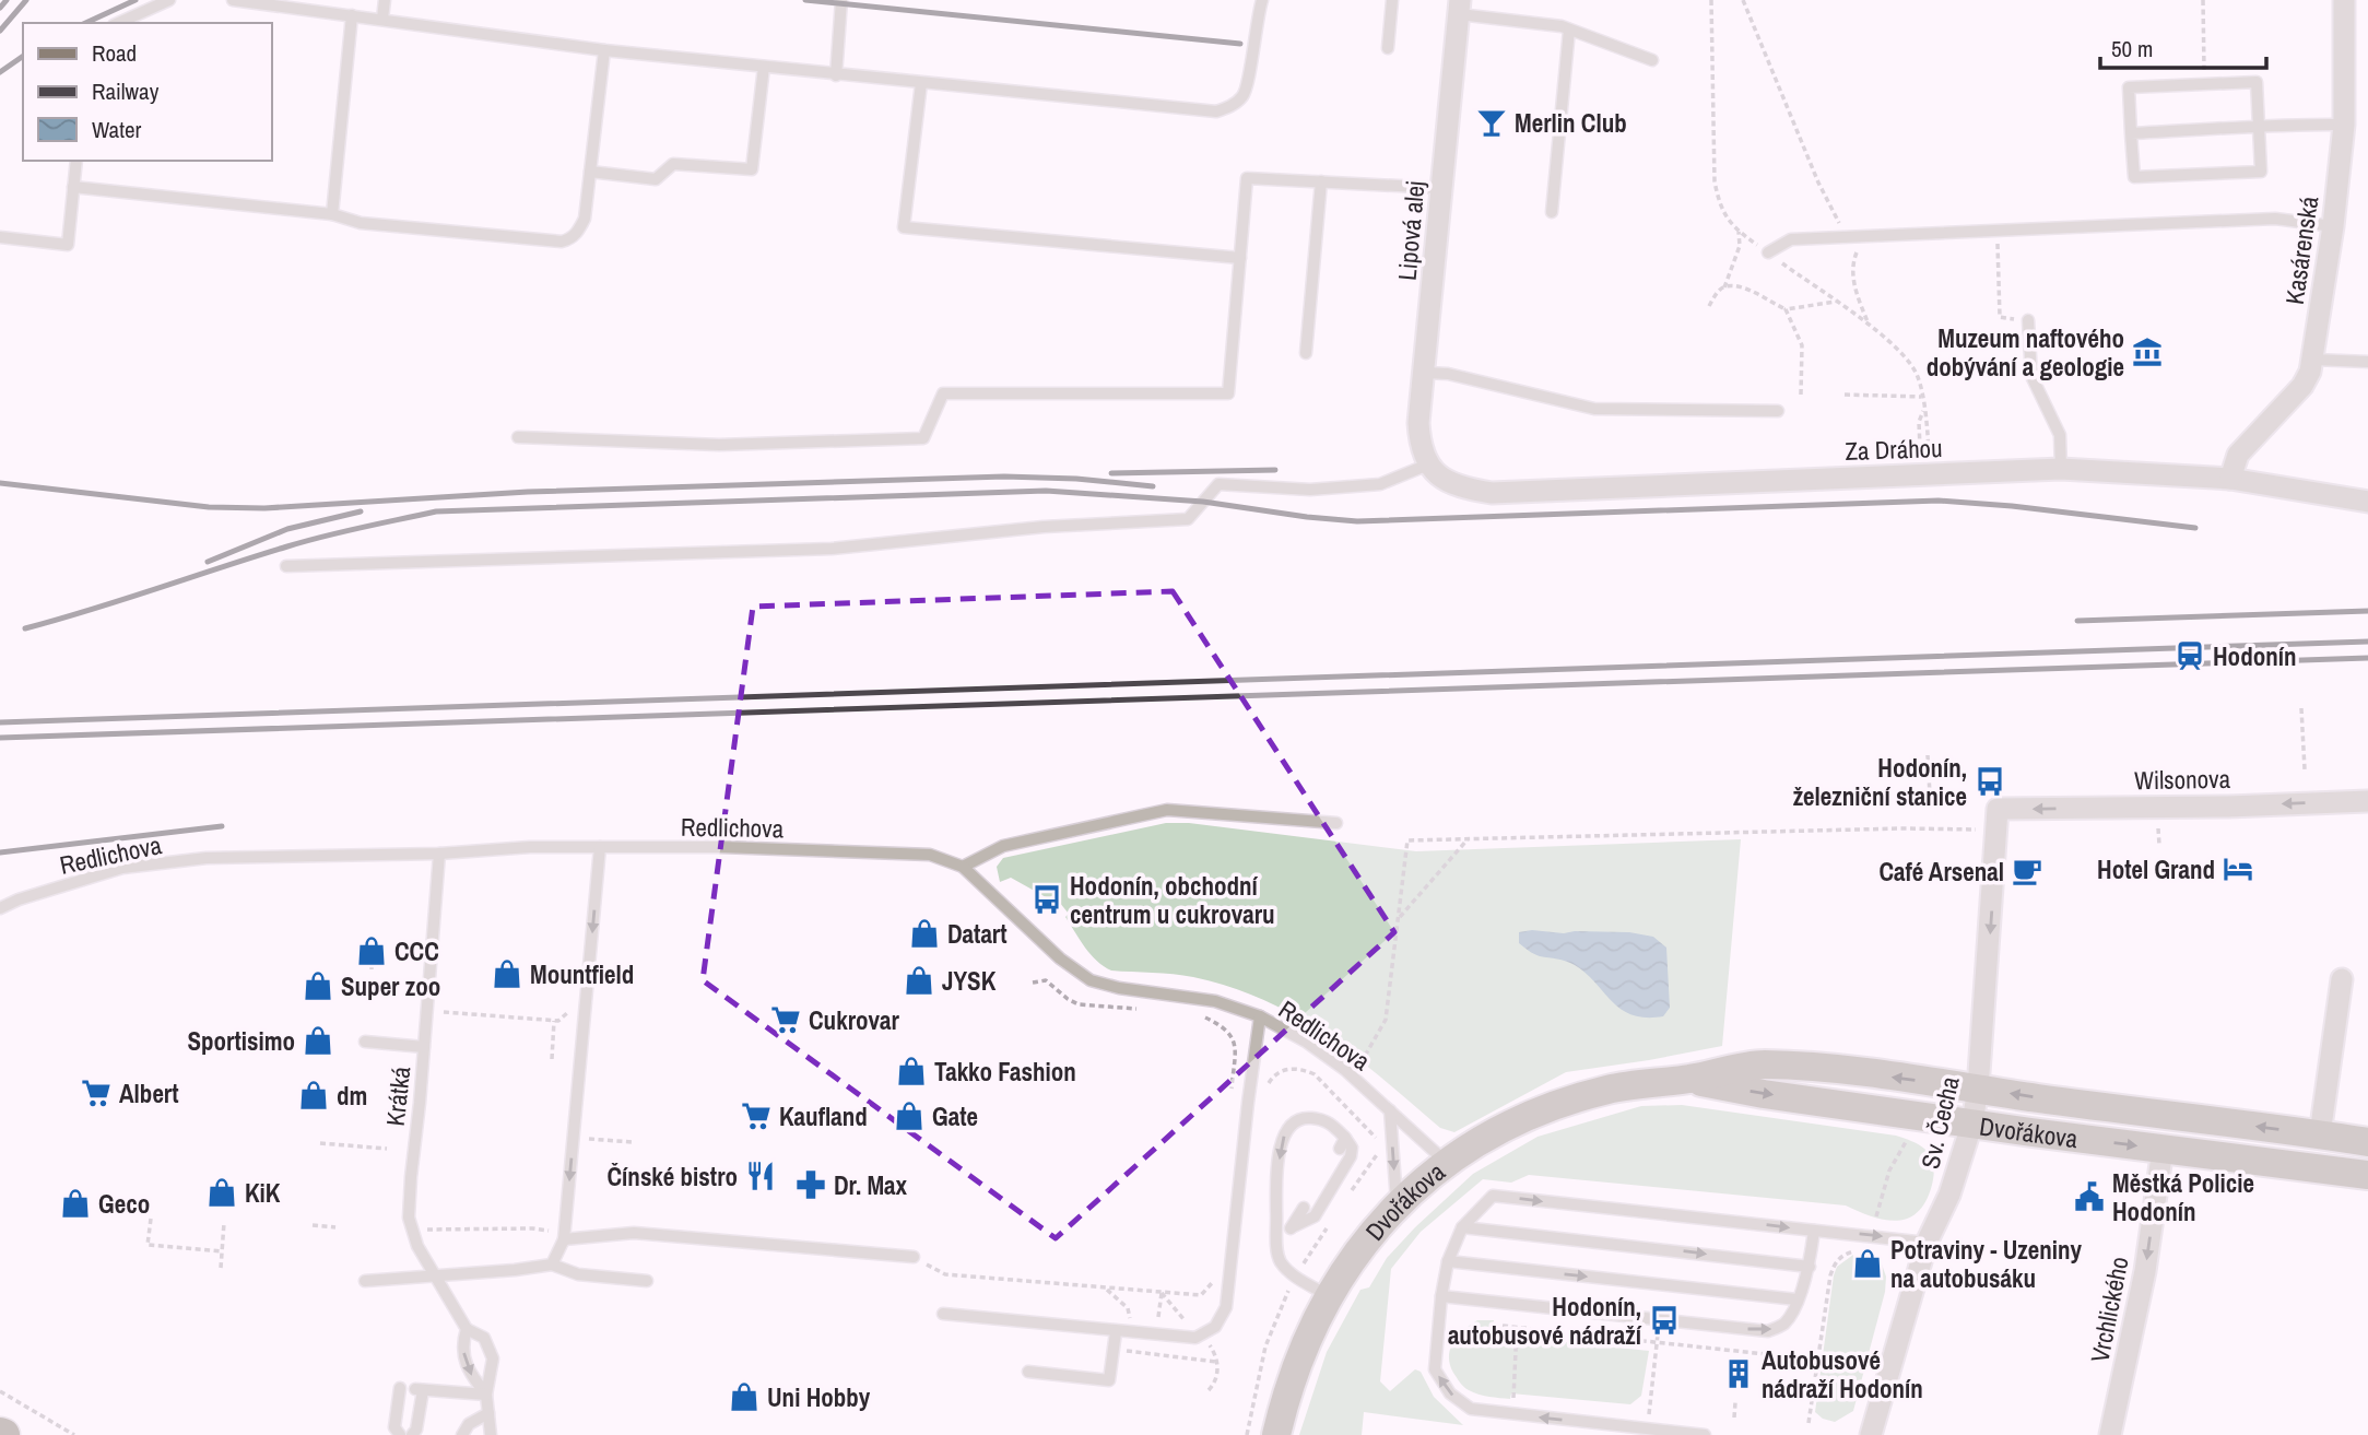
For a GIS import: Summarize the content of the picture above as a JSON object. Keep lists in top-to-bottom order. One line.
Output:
{"streets":{"main road":["Dvořákova"],"street":["Lipová alej","Kasárenská","Za Dráhou","Wilsonova","Sv. Čecha","Vrchlického"],"lane":["Redlichova","Krátká"]},"crossings":[["Lipová alej","Za Dráhou"],["Kasárenská","Za Dráhou"],["Wilsonova","Sv. Čecha"],["Redlichova","Krátká"],["Redlichova","Dvořákova"],["Sv. Čecha","Dvořákova"],["Dvořákova","Vrchlického"]],"one_way":["Wilsonova","Sv. Čecha","Vrchlického"],"places":{"bar":["Merlin Club"],"museum":["Muzeum naftového dobývání a geologie"],"station":["Hodonín"],"bus stop":["Hodonín, železniční stanice","Hodonín, obchodní centrum u cukrovaru","Hodonín, autobusové nádraží"],"hotel":["Hotel Grand"],"cafe":["Café Arsenal"],"shop":["Datart","CCC","Mountfield","JYSK","Super zoo","Sportisimo","Takko Fashion","dm","Gate","KiK","Geco","Potraviny - Uzeniny na autobusáku","Uni Hobby"],"supermarket":["Cukrovar","Albert","Kaufland"],"restaurant":["Čínské bistro"],"pharmacy":["Dr. Max"],"public building":["Městká Policie Hodonín"],"building":["Autobusové nádraží Hodonín"]},"legend":["Road","Railway","Water"],"scale_bar":"50 m"}
